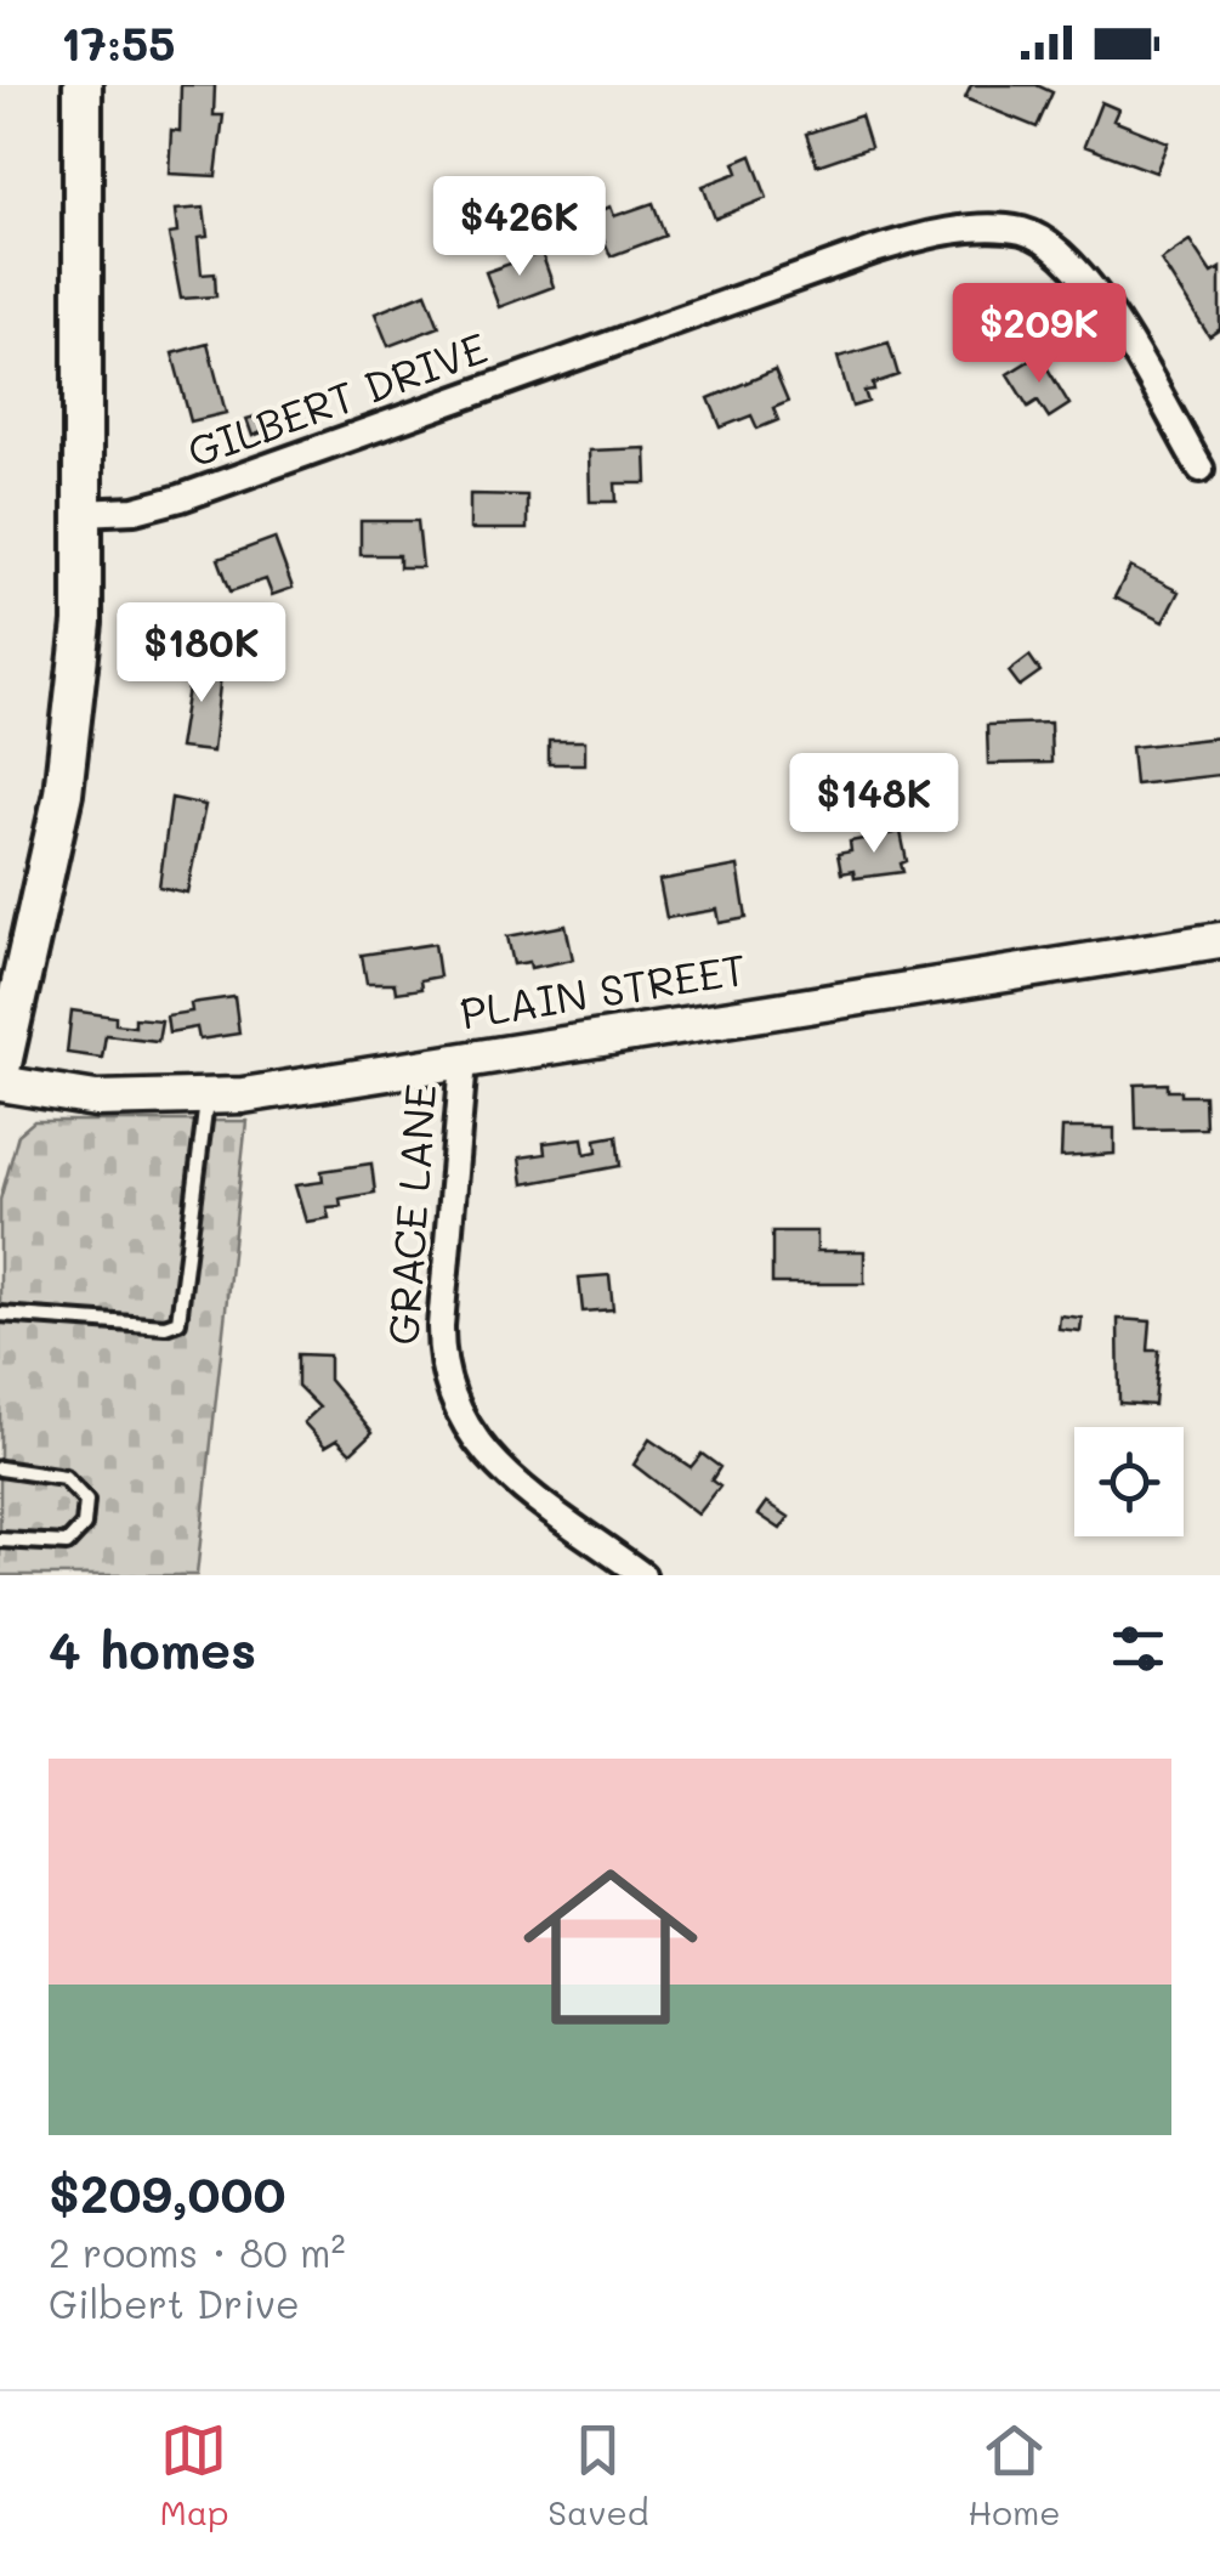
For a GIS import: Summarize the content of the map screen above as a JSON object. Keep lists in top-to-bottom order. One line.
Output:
{"streets":{"street":["GILBERT DRIVE","PLAIN STREET","GRACE LANE"]},"crossings":[["PLAIN STREET","GRACE LANE"]],"page":{"status":"17:55","price":["$426K","$209K","$180K","$148K"],"heading":"4 homes","list":[{"name":"$209,000","note":"2 rooms · 80 m² · Gilbert Drive"}],"tabs":["Map","Saved","Home"]}}
